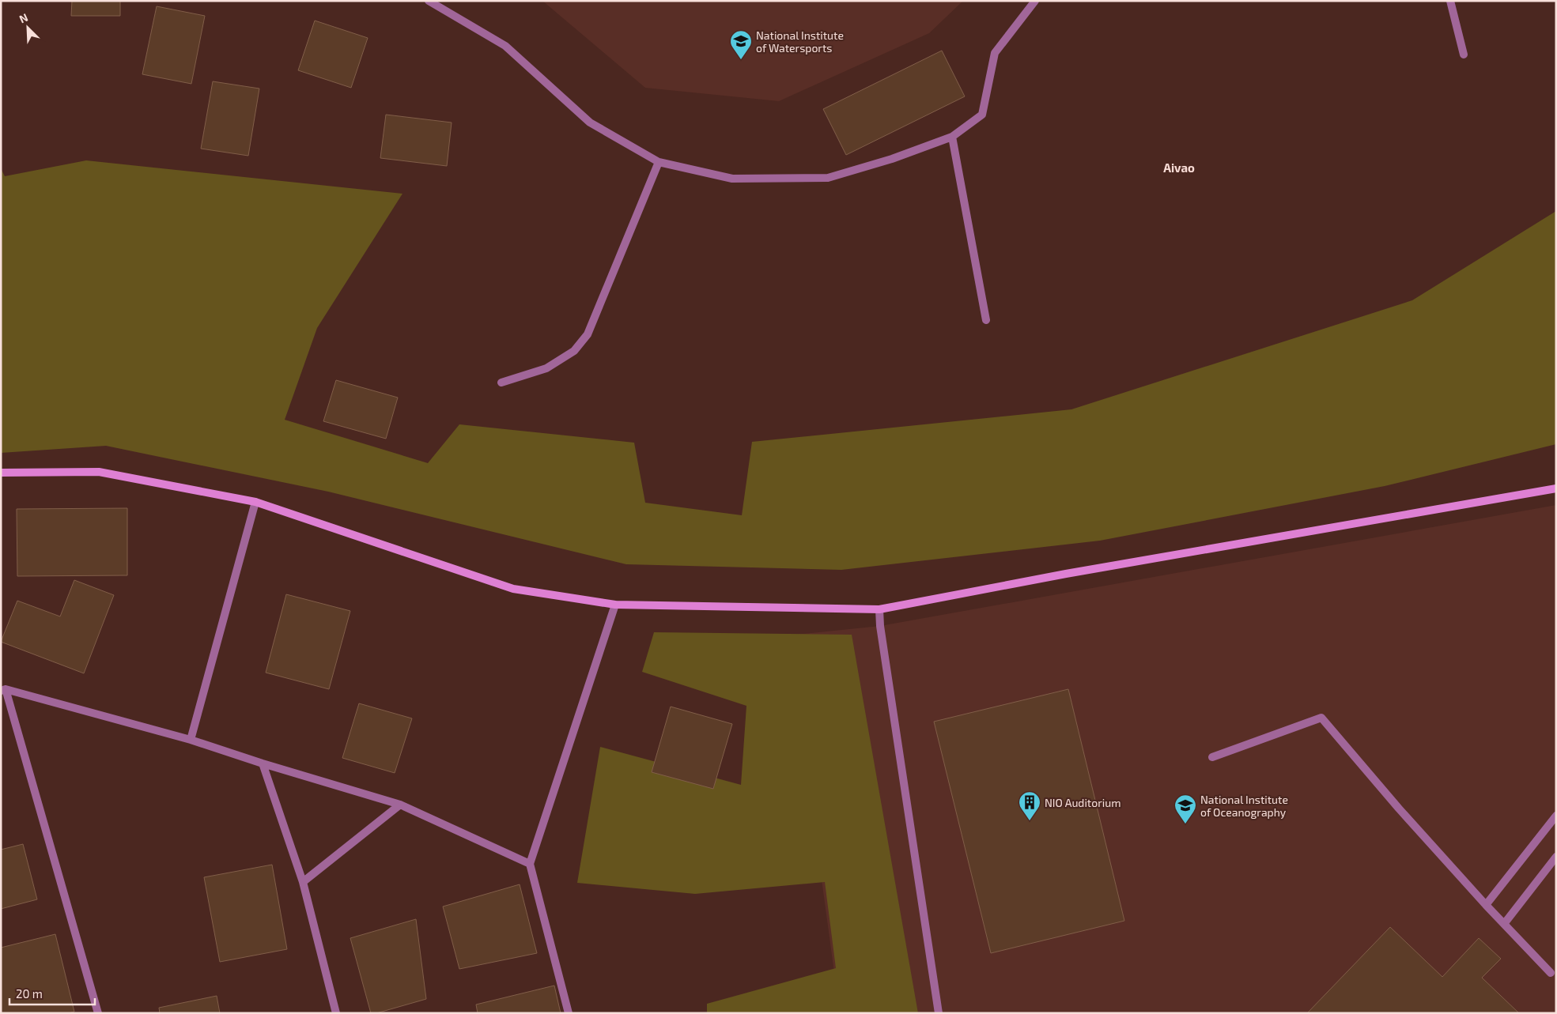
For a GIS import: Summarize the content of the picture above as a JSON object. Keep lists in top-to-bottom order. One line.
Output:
{"districts":["Aivao"],"places":{"school or university":["National Institute of Watersports","National Institute of Oceanography"],"building":["NIO Auditorium"]},"scale_bar":"20 m","north":"top left"}
